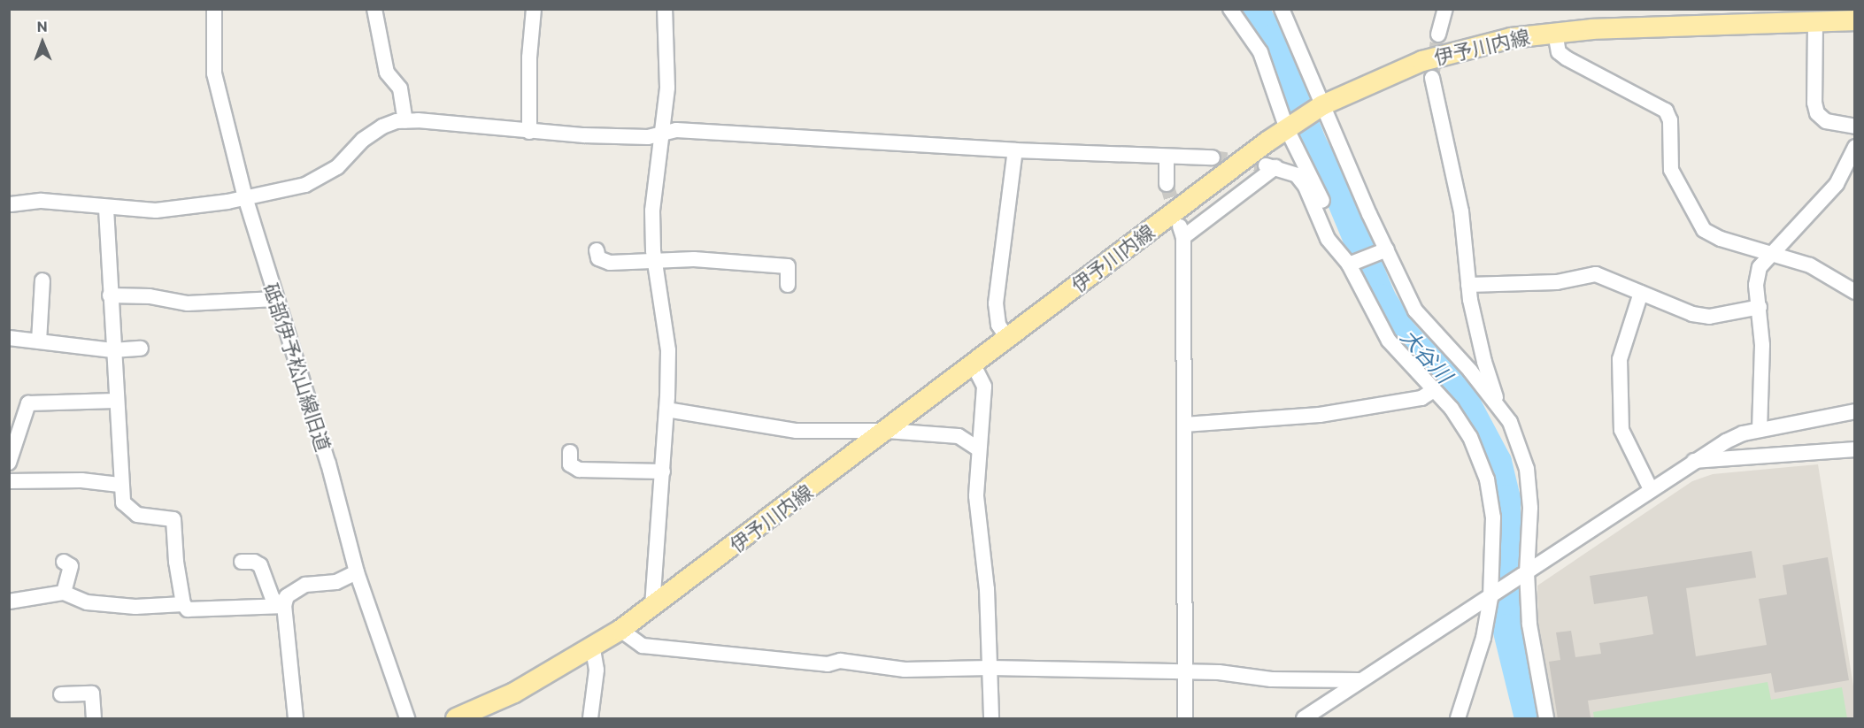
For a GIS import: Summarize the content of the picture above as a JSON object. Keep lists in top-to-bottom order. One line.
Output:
{"streets":{"main road":["伊予川内線"],"street":["砥部伊予松山線旧道"]},"water":["大谷川"],"north":"top"}
